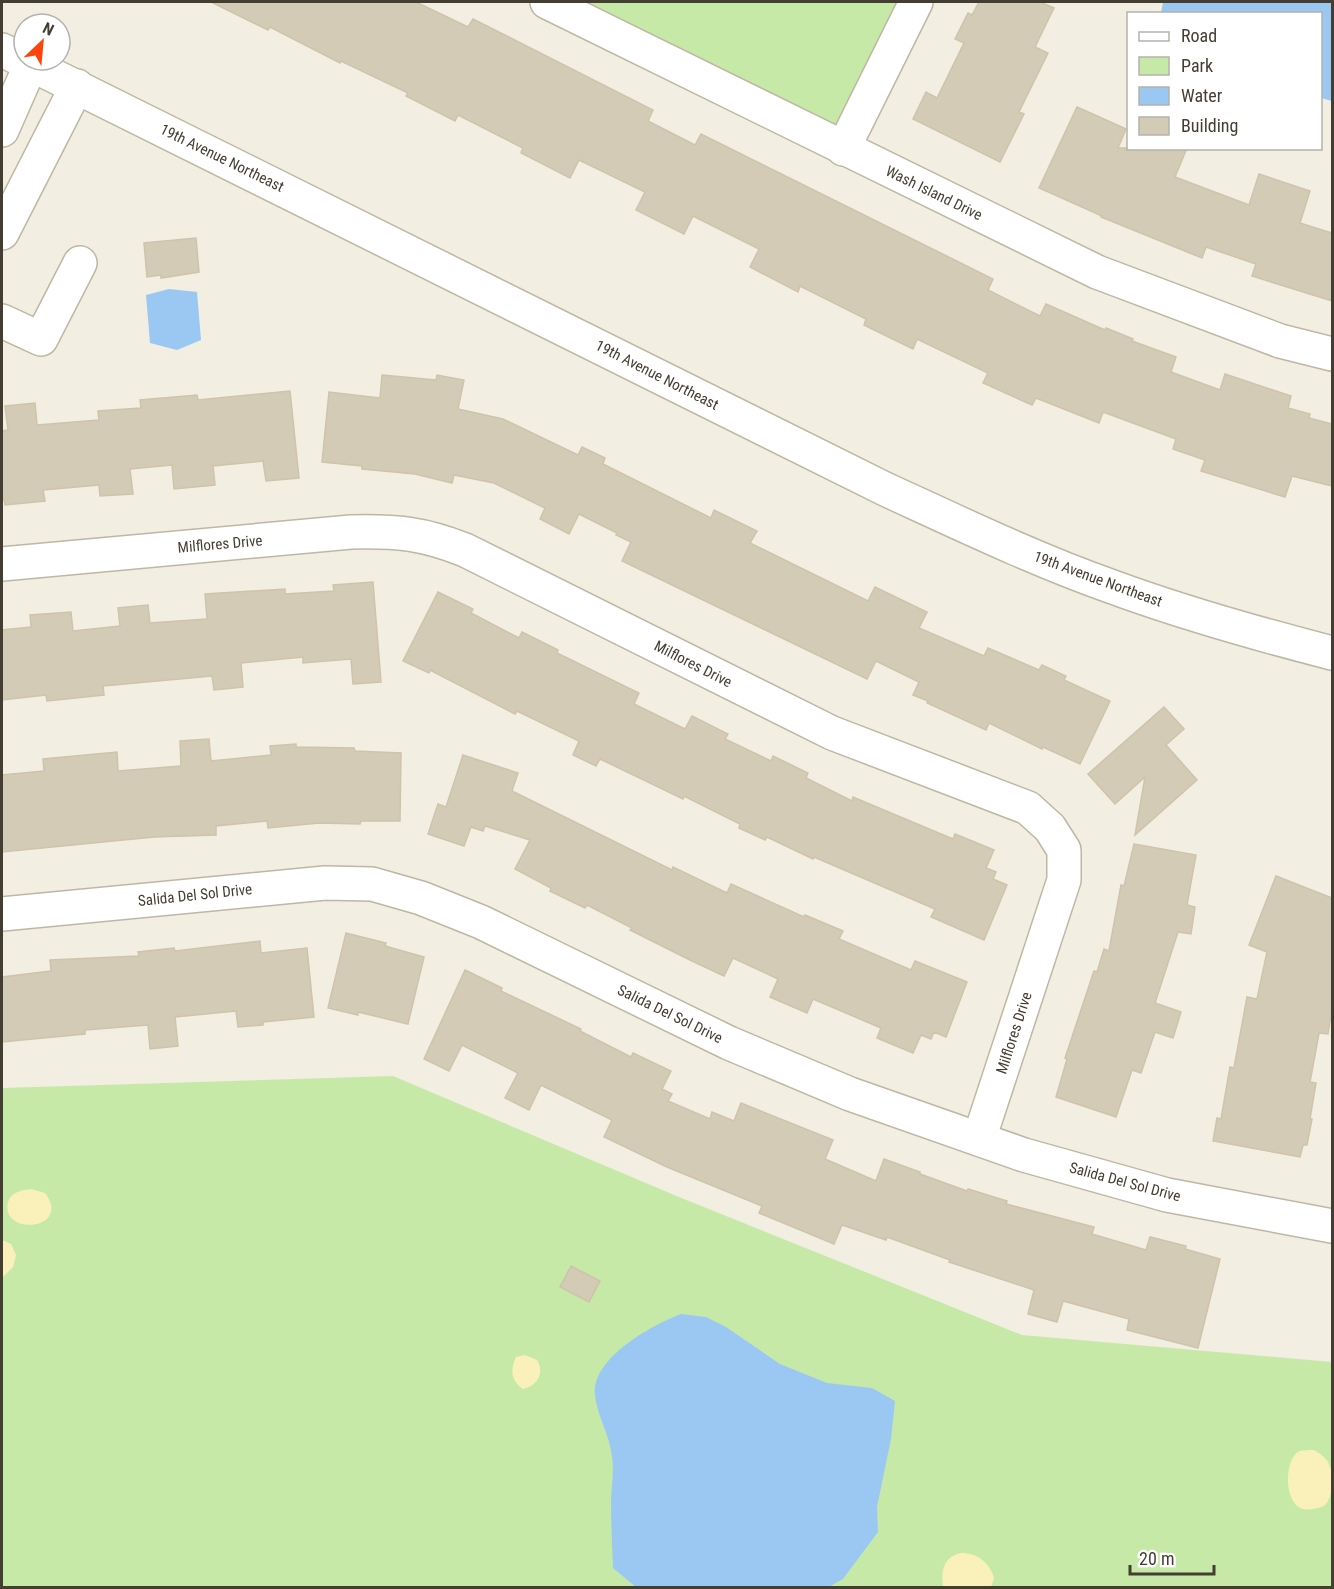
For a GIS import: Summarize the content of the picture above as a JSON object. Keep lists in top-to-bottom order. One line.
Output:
{"streets":{"street":["19th Avenue Northeast","Wash Island Drive","Milflores Drive","Salida Del Sol Drive"]},"crossings":[["Milflores Drive","Salida Del Sol Drive"]],"legend":["Road","Park","Water","Building"],"scale_bar":"20 m","north":"top right"}
